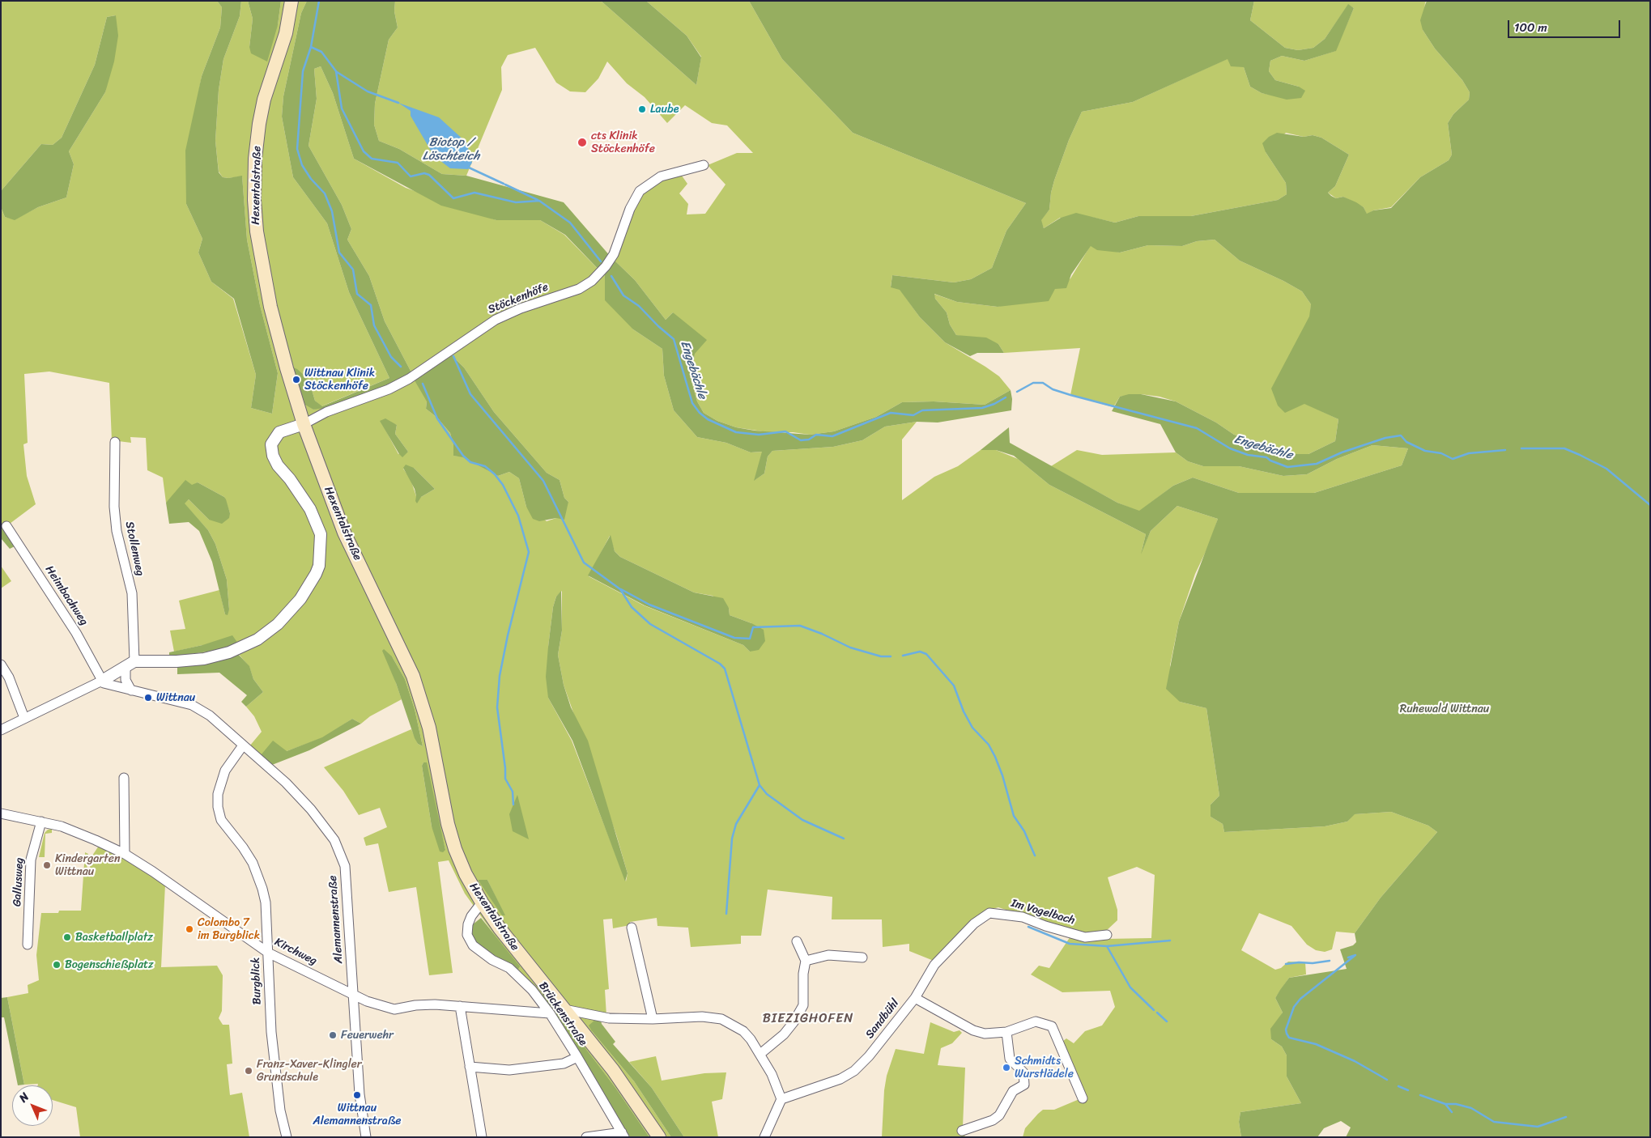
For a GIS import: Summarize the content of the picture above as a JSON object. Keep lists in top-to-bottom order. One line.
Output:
{"streets":{"main road":["Hexentalstraße"],"street":["Stöckenhöfe","Stollenweg","Heimbachweg","Gallusweg","Im Vogelbach","Alemannenstraße","Kirchweg","Burgblick","Brückenstraße","Sandbühl"]},"crossings":[["Hexentalstraße","Stöckenhöfe"],["Hexentalstraße","Brückenstraße"],["Heimbachweg","Alemannenstraße"],["Gallusweg","Kirchweg"],["Im Vogelbach","Sandbühl"],["Alemannenstraße","Kirchweg"],["Alemannenstraße","Burgblick"],["Kirchweg","Burgblick"],["Kirchweg","Brückenstraße"]],"districts":["BIEZIGHOFEN"],"water":["Biotop / Löschteich","Engebächle"],"parks":["Ruhewald Wittnau"],"places":["Laube","cts Klinik Stöckenhöfe","Wittnau Klinik Stöckenhöfe","Wittnau","Kindergarten Wittnau","Colombo 7 im Burgblick","Basketballplatz","Bogenschießplatz","Feuerwehr","Schmidts Wurstlädele","Franz-Xaver-Klingler Grundschule","Wittnau Alemannenstraße"],"scale_bar":"100 m","north":"top left"}
